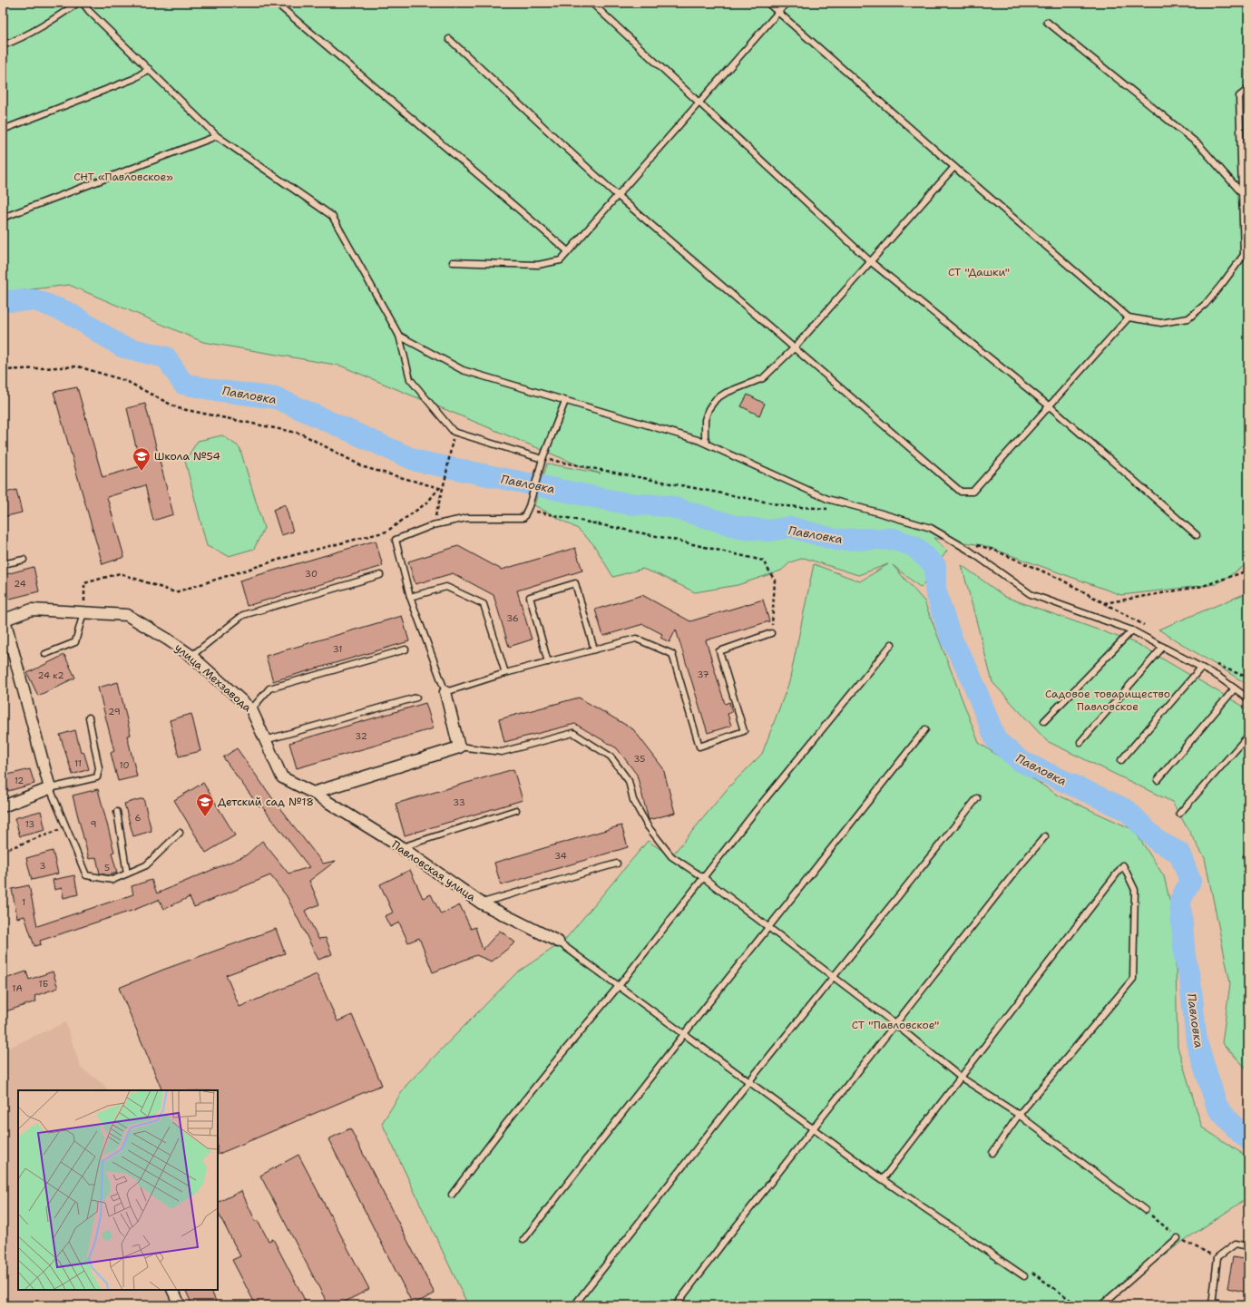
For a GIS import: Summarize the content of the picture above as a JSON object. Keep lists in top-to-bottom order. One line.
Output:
{"streets":{"street":["улица Мехзавода","Павловская улица"]},"crossings":[["улица Мехзавода","Павловская улица"]],"water":["Павловка"],"parks":["СНТ «Павловское»","СТ \"Дашки\"","Садовое товарищество Павловское","СТ \"Павловское\""],"places":{"school or university":["Школа №54","Детский сад №18"]},"house_numbers":["30","24","36","31","37","24 к2","29","32","35","11","10","12","33","6","13","9","34","3","5","1","1Б","1А"]}
